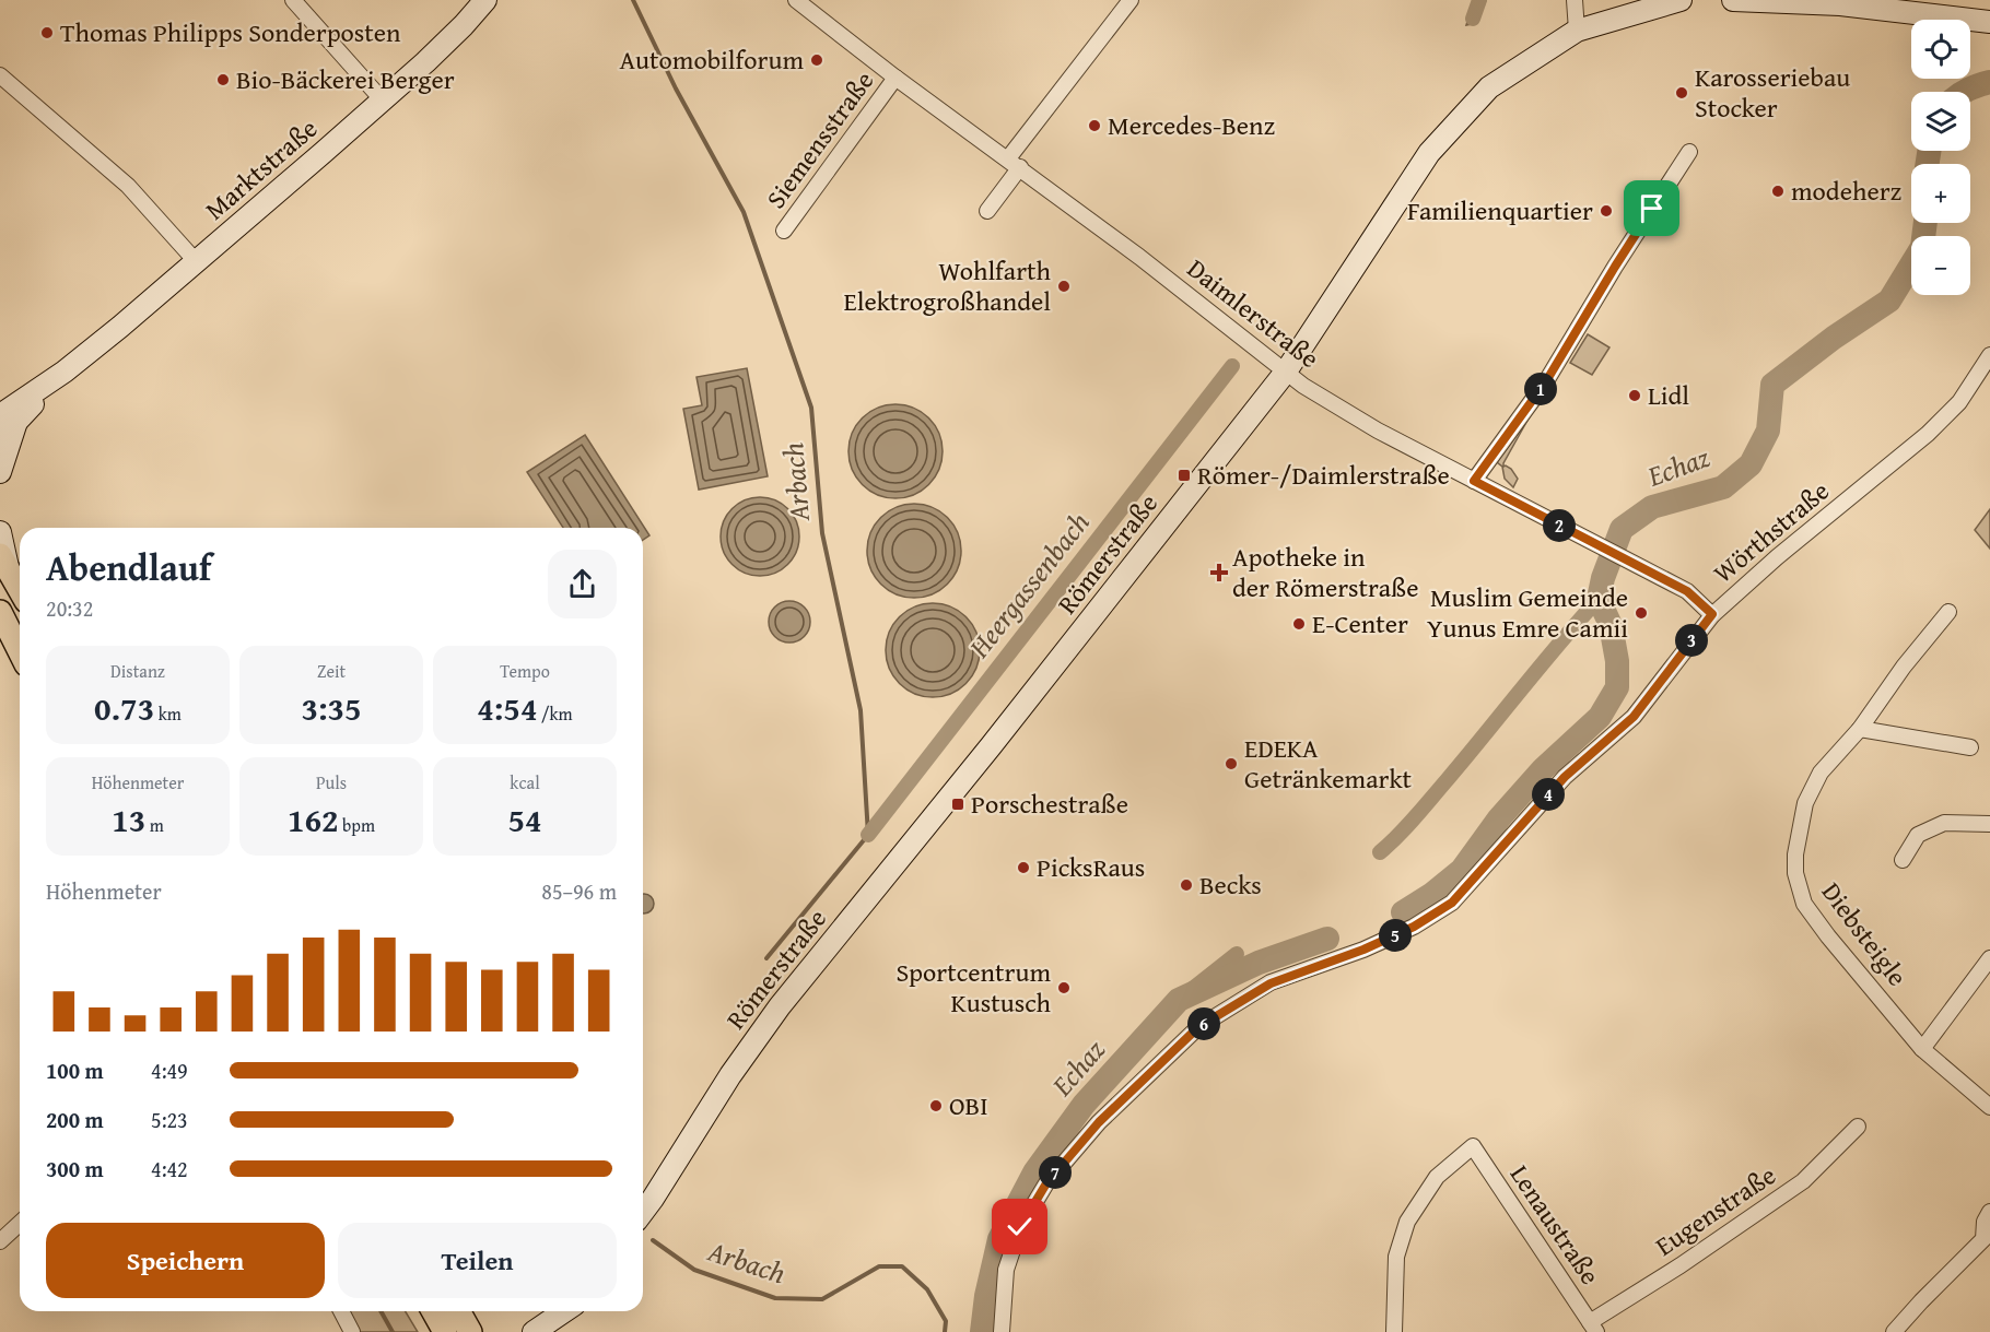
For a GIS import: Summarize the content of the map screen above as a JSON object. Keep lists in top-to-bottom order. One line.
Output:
{"streets":{"main road":["Marktstraße","Römerstraße"],"street":["Siemensstraße","Daimlerstraße","Wörthstraße","Diebsteigle","Eugenstraße","Lenaustraße"]},"crossings":[["Siemensstraße","Daimlerstraße"],["Daimlerstraße","Wörthstraße"],["Daimlerstraße","Römerstraße"],["Eugenstraße","Lenaustraße"]],"water":["Echaz","Arbach","Heergassenbach"],"places":{"other":["Thomas Philipps Sonderposten","Automobilforum","Bio-Bäckerei Berger","Karosseriebau Stocker","Mercedes-Benz","modeherz","Familienquartier","Wohlfarth Elektrogroßhandel","Lidl","Muslim Gemeinde Yunus Emre Camii","E-Center","EDEKA Getränkemarkt","PicksRaus","Becks","Sportcentrum Kustusch","OBI"],"transit":["Römer-/Daimlerstraße","Porschestraße"],"health":["Apotheke in der Römerstraße"]},"page":{"map_buttons":["+","−"],"pins":["1","2","3","4","5","6","7"],"heading":["Abendlauf","20:32"],"stats":[["Distanz","0.73 km"],["Zeit","3:35"],["Tempo","4:54 /km"],["Höhenmeter","13 m"],["Puls","162 bpm"],["kcal","54"]],"chart":["Höhenmeter","85–96 m"],"list":[{"name":"100 m","note":"4:49"},{"name":"200 m","note":"5:23"},{"name":"300 m","note":"4:42"}],"buttons":["Speichern","Teilen"]}}
